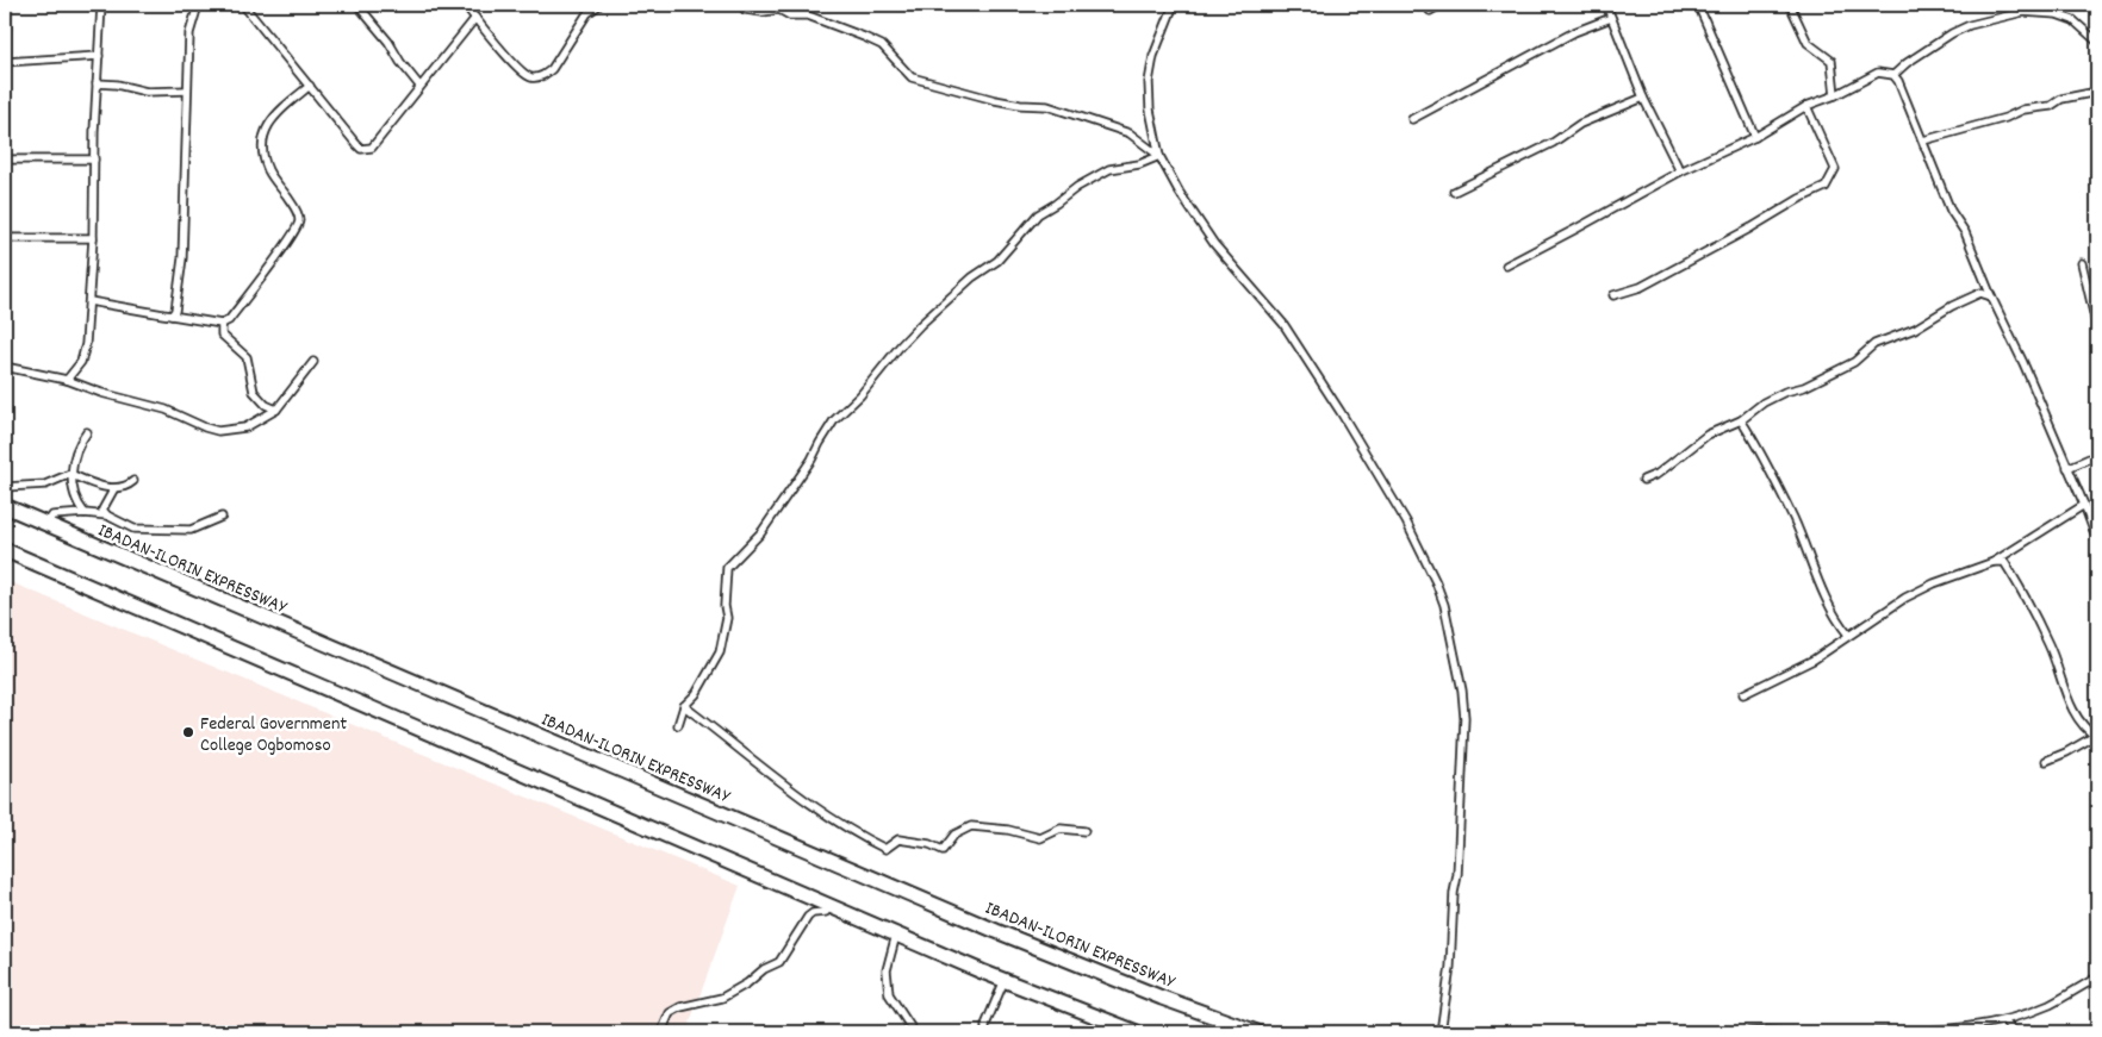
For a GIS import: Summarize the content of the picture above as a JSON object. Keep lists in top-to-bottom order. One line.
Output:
{"streets":{"highway":["IBADAN-ILORIN EXPRESSWAY"]},"places":["Federal Government College Ogbomoso"]}
